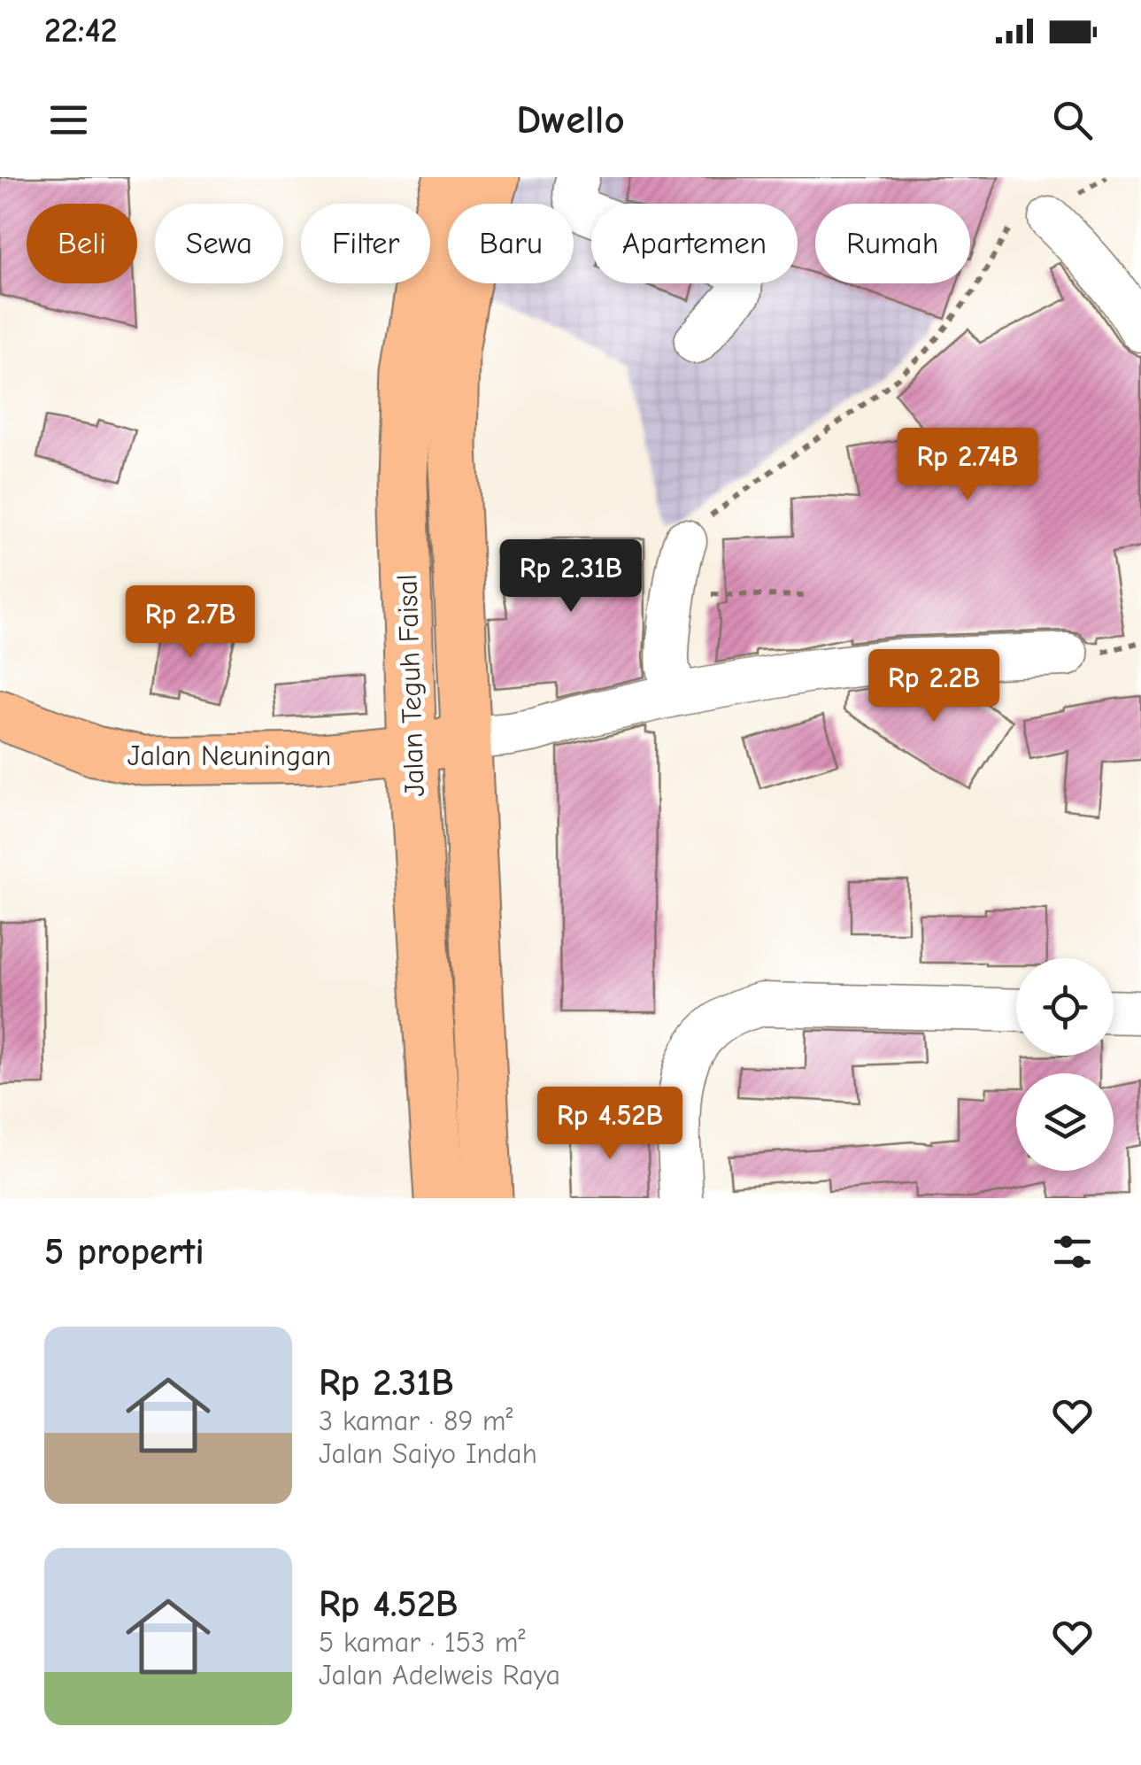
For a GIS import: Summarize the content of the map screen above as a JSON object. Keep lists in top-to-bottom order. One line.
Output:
{"streets":{"main road":["Jalan Teguh Faisal","Jalan Neuningan"]},"crossings":[["Jalan Teguh Faisal","Jalan Neuningan"]],"page":{"status":"22:42","header":"Dwello","chip":["Beli","Sewa","Filter","Baru","Apartemen","Rumah"],"price":["Rp 2.74B","Rp 2.31B","Rp 2.7B","Rp 2.2B","Rp 4.52B"],"heading":"5 properti","list":[{"name":"Rp 2.31B","note":"3 kamar · 89 m² · Jalan Saiyo Indah"},{"name":"Rp 4.52B","note":"5 kamar · 153 m² · Jalan Adelweis Raya"}]}}
